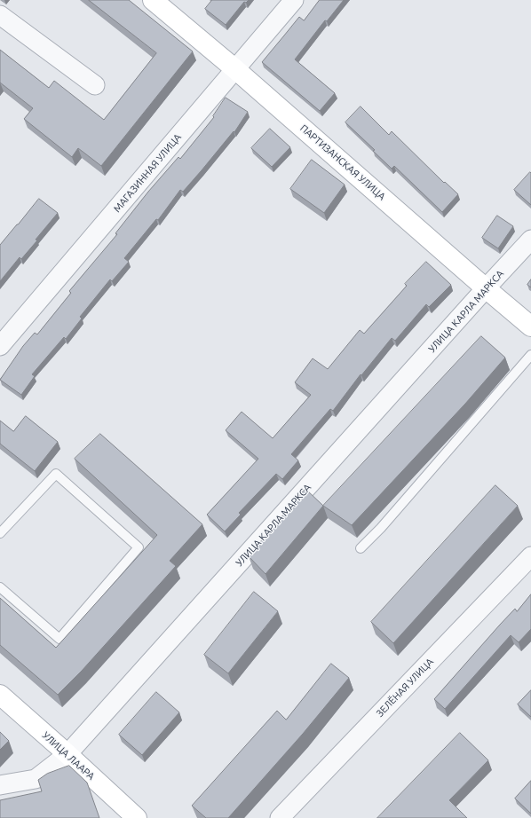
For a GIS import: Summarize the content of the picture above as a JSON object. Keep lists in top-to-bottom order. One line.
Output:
{"streets":{"street":["ПАРТИЗАНСКАЯ УЛИЦА","МАГАЗИННАЯ УЛИЦА","УЛИЦА КАРЛА МАРКСА","ЗЕЛЁНАЯ УЛИЦА","УЛИЦА ЛААРА"]},"crossings":[["ПАРТИЗАНСКАЯ УЛИЦА","МАГАЗИННАЯ УЛИЦА"],["ПАРТИЗАНСКАЯ УЛИЦА","УЛИЦА КАРЛА МАРКСА"],["УЛИЦА КАРЛА МАРКСА","УЛИЦА ЛААРА"]]}
